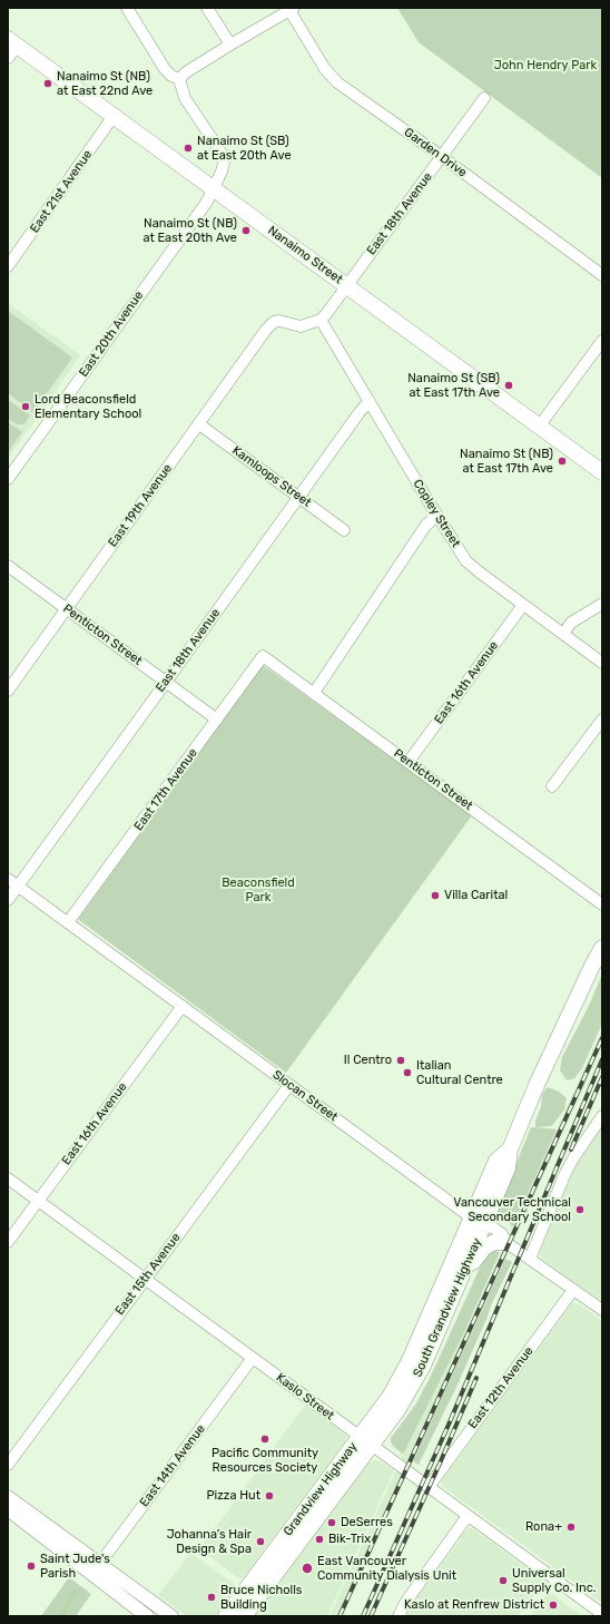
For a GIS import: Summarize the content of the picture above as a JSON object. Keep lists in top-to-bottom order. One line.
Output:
{"streets":{"main road":["Nanaimo Street","South Grandview Highway","Grandview Highway"],"street":["Garden Drive","East 21st Avenue","East 18th Avenue","East 20th Avenue","Kamloops Street","East 19th Avenue","Copley Street","Penticton Street","East 16th Avenue","East 17th Avenue","Slocan Street","East 15th Avenue","East 12th Avenue","Kaslo Street","East 14th Avenue"]},"crossings":[["Garden Drive","East 18th Avenue"],["East 21st Avenue","Nanaimo Street"],["East 18th Avenue","Nanaimo Street"],["East 18th Avenue","Kamloops Street"],["East 18th Avenue","Copley Street"],["East 18th Avenue","Penticton Street"],["East 18th Avenue","Slocan Street"],["Nanaimo Street","East 20th Avenue"],["Kamloops Street","East 19th Avenue"],["East 19th Avenue","Copley Street"],["East 19th Avenue","Penticton Street"],["Copley Street","East 16th Avenue"],["Penticton Street","East 16th Avenue"],["Penticton Street","East 17th Avenue"],["East 16th Avenue","Slocan Street"],["East 16th Avenue","Kaslo Street"],["East 17th Avenue","Slocan Street"],["Slocan Street","East 15th Avenue"],["Slocan Street","South Grandview Highway"],["Slocan Street","East 12th Avenue"],["East 15th Avenue","Kaslo Street"],["South Grandview Highway","Grandview Highway"],["East 12th Avenue","Kaslo Street"],["Kaslo Street","East 14th Avenue"],["Kaslo Street","Grandview Highway"]],"parks":["John Hendry Park","Beaconsfield Park"],"places":["Nanaimo St (NB) at East 22nd Ave","Nanaimo St (SB) at East 20th Ave","Nanaimo St (NB) at East 20th Ave","Nanaimo St (SB) at East 17th Ave","Lord Beaconsfield Elementary School","Nanaimo St (NB) at East 17th Ave","Villa Carital","Il Centro","Italian Cultural Centre","Vancouver Technical Secondary School","Pacific Community Resources Society","Pizza Hut","DeSerres","Rona+","Bik-Trix","Johanna’s Hair Design & Spa","Saint Jude's Parish","East Vancouver Community Dialysis Unit","Universal Supply Co. Inc.","Bruce Nicholls Building","Kaslo at Renfrew District"]}
